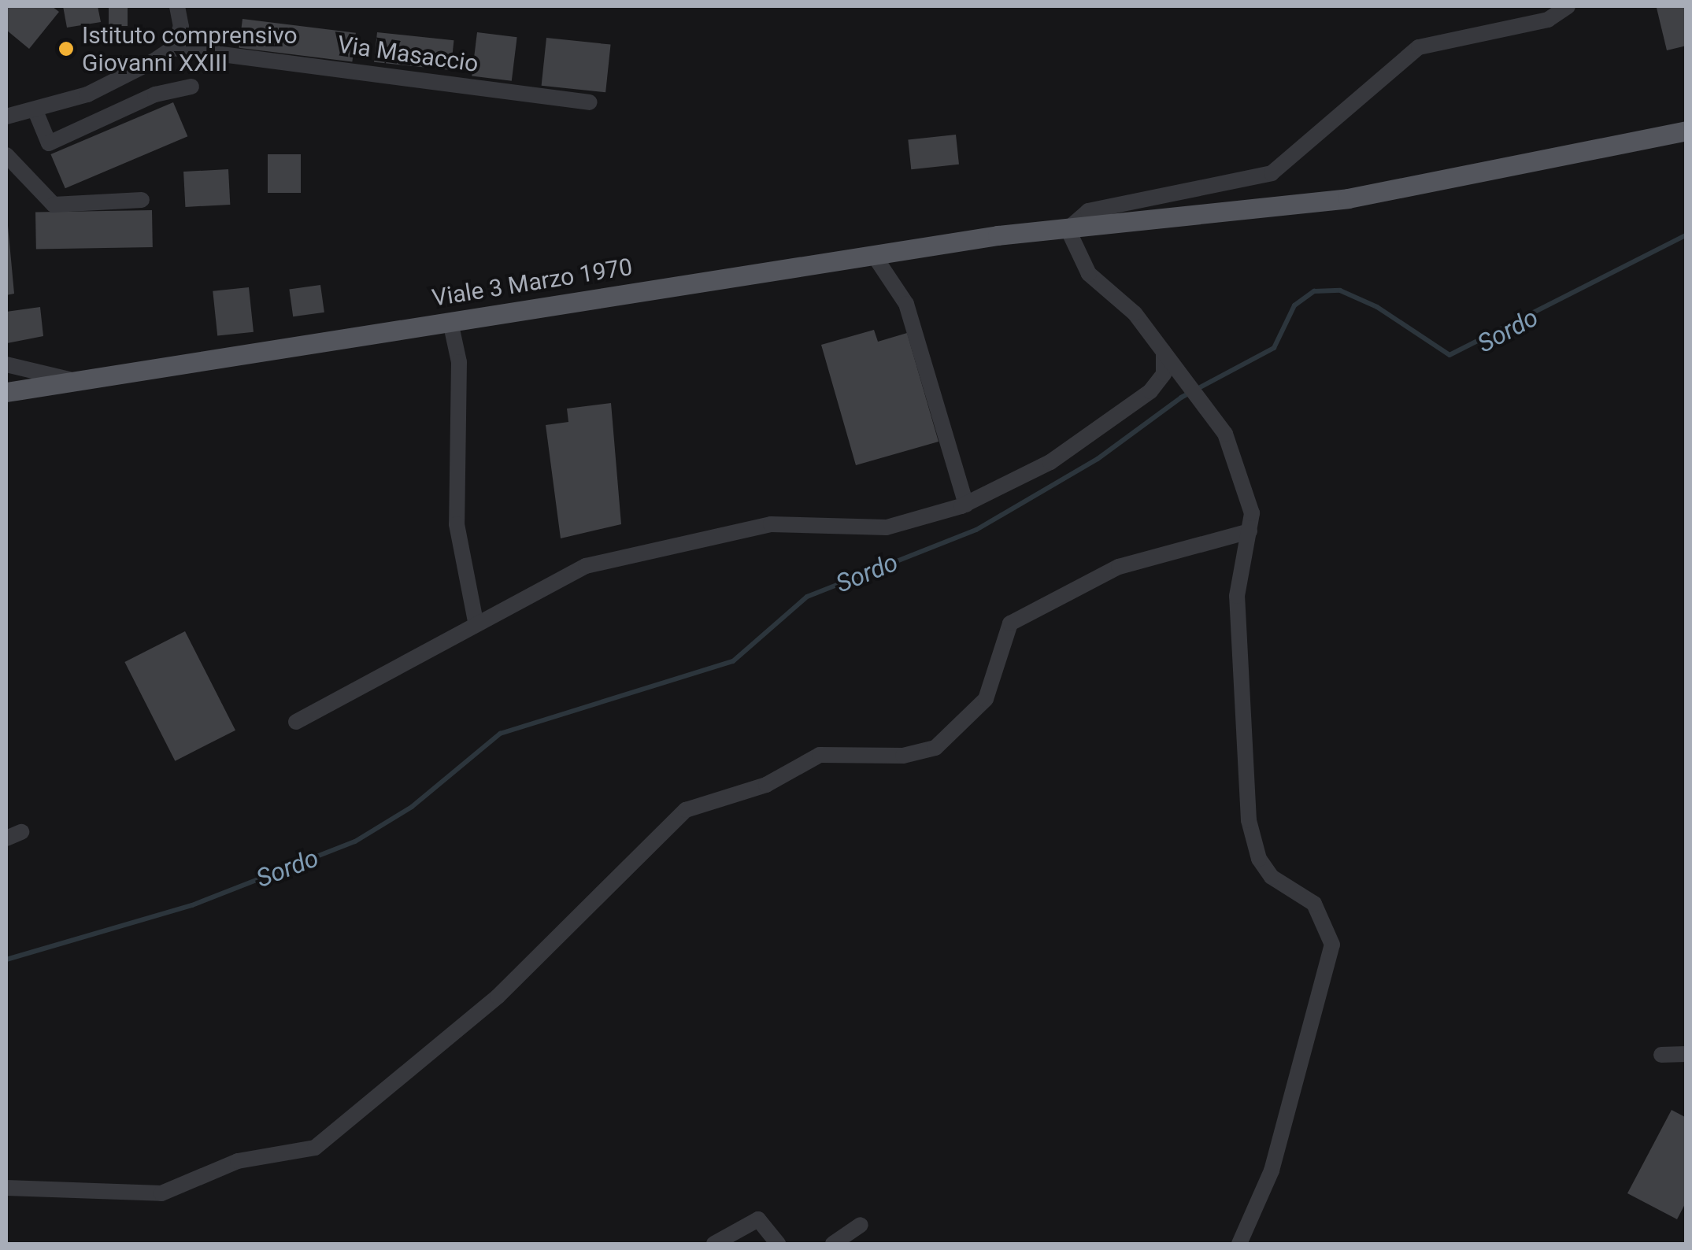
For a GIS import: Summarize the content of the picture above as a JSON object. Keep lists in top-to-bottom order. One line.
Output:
{"streets":{"main road":["Viale 3 Marzo 1970"],"street":["Via Masaccio"]},"water":["Sordo"],"places":["Istituto comprensivo Giovanni XXIII"]}
